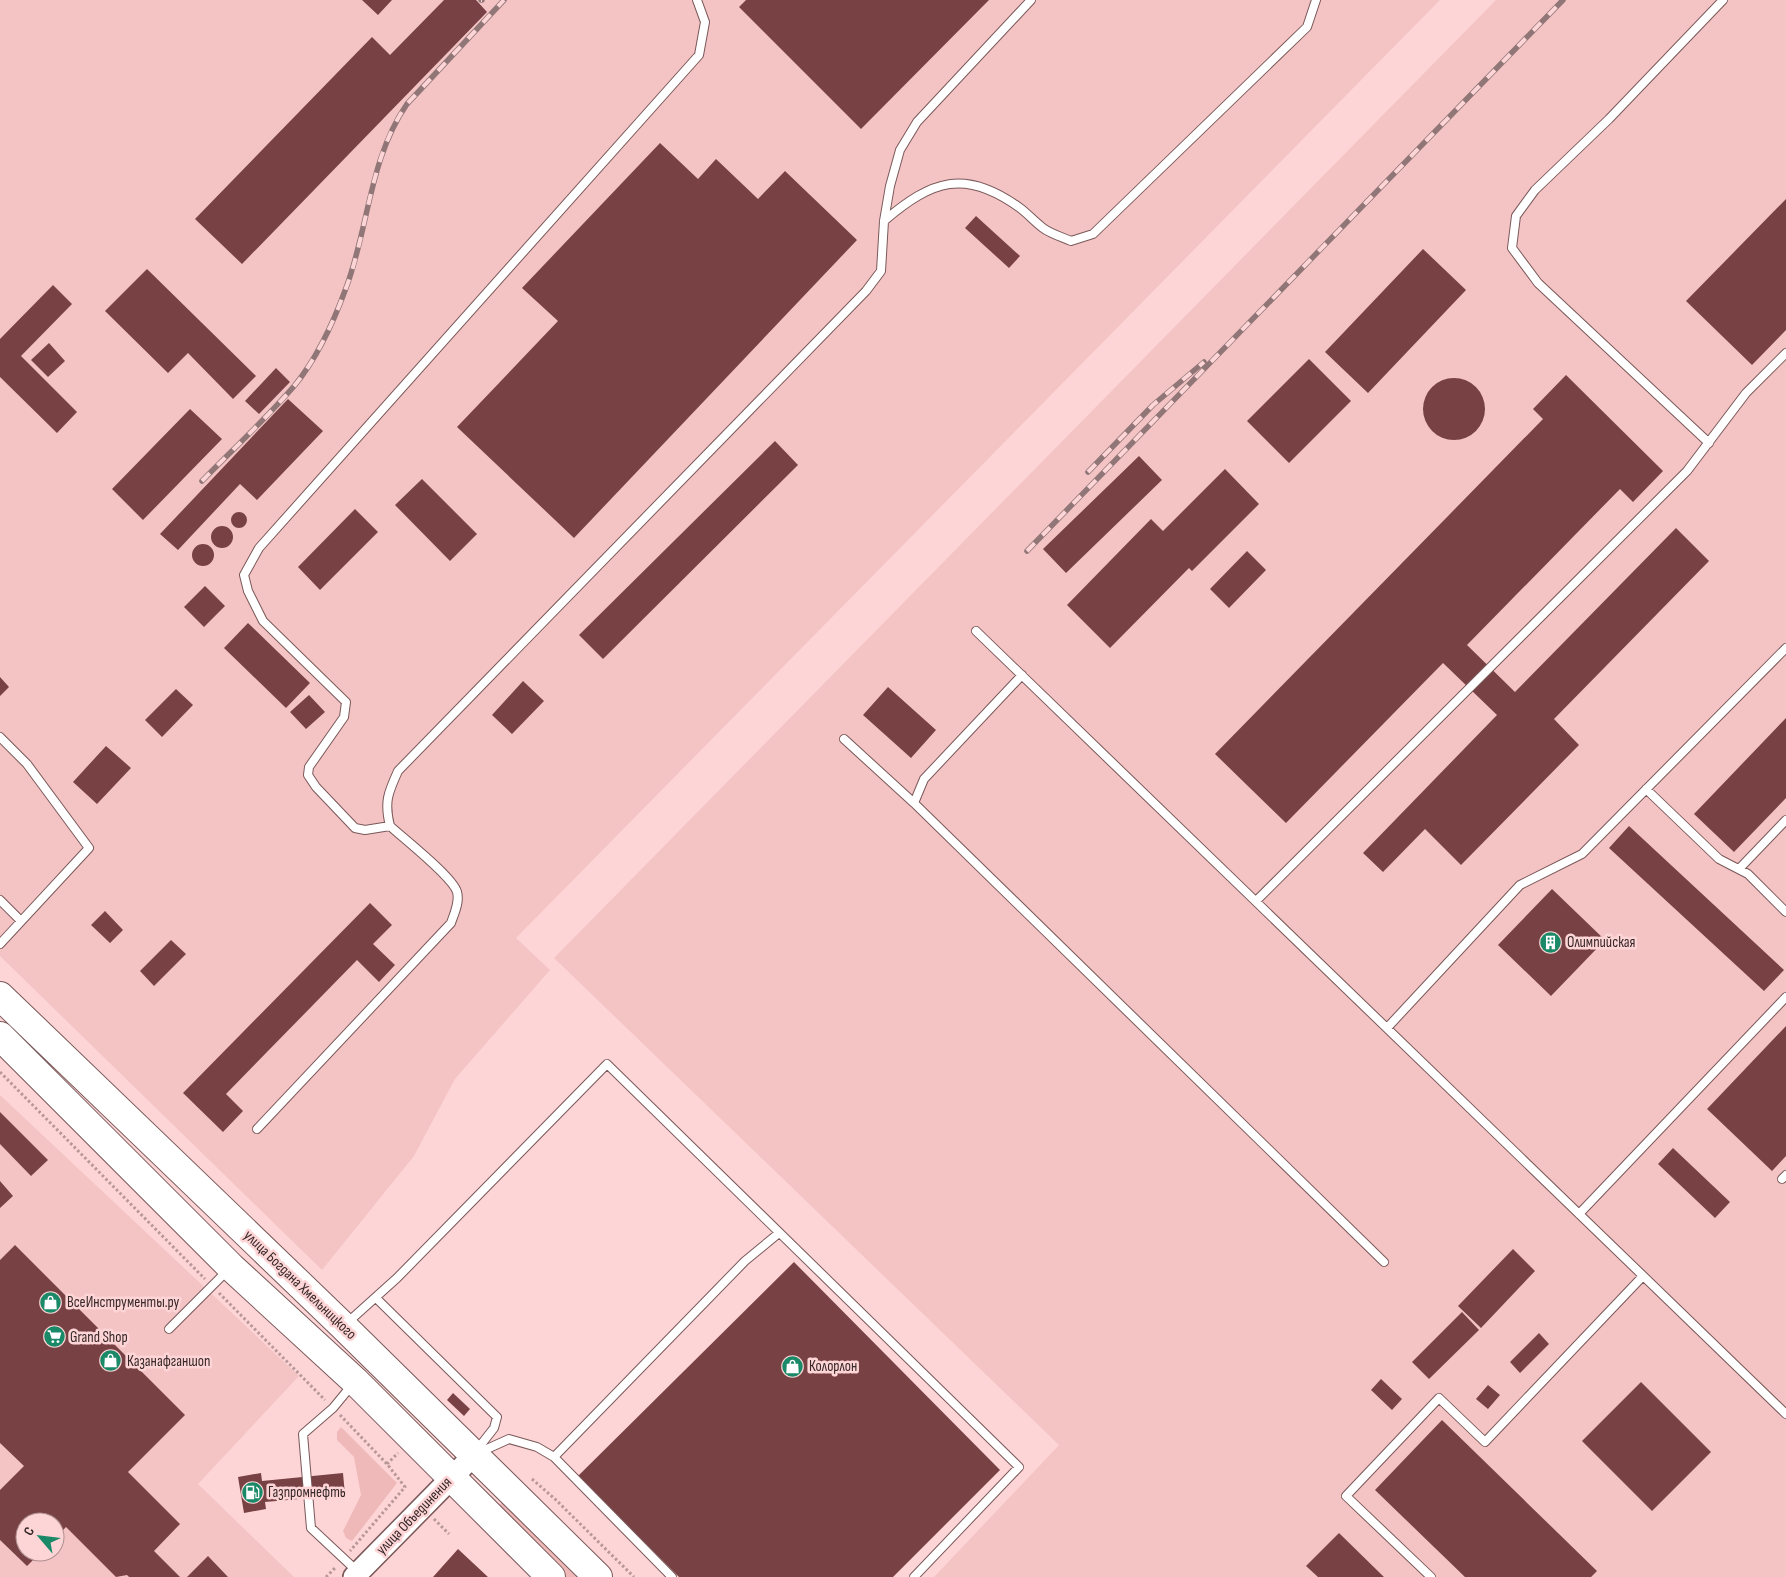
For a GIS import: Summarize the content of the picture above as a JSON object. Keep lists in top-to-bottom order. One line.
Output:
{"streets":{"highway":["улица Богдана Хмельницкого"],"street":["улица Объединения"]},"crossings":[["улица Богдана Хмельницкого","улица Объединения"]],"places":{"building":["Олимпийская"],"shop":["ВсеИнструменты.ру","Казанафганшоп","Колорлон"],"supermarket":["Grand Shop"],"fuel station":["Газпромнефть"]},"north":"top left"}
